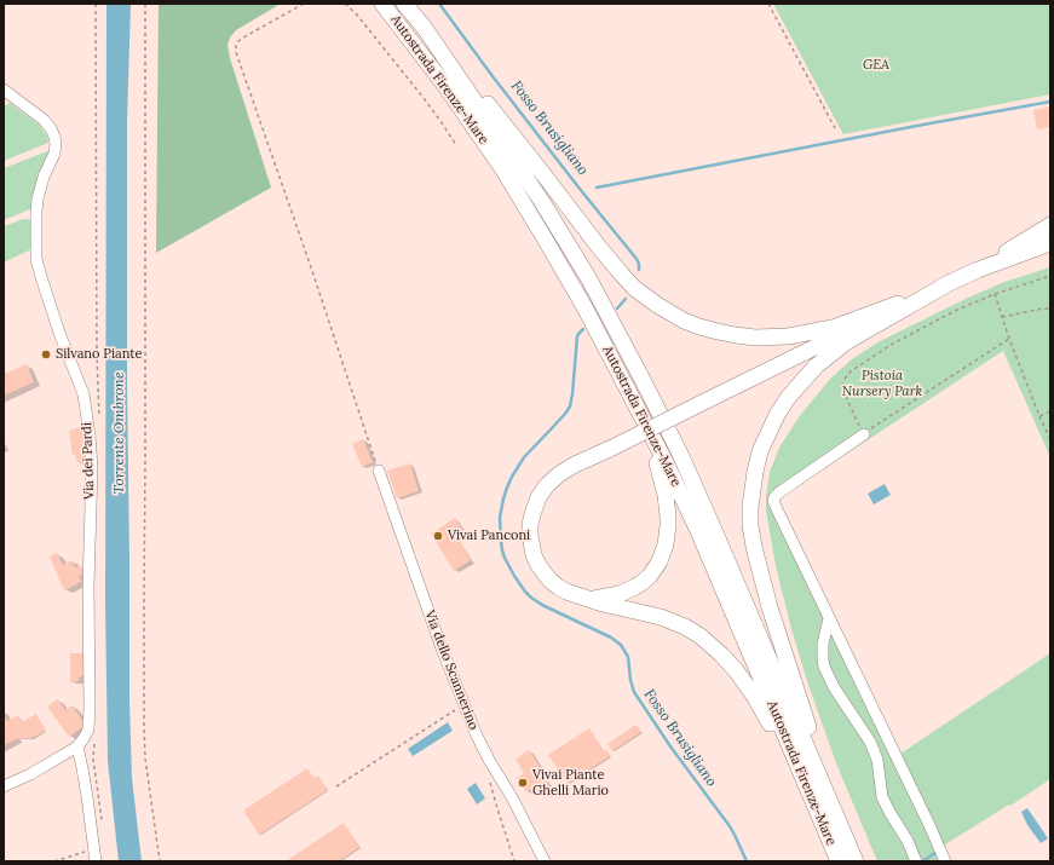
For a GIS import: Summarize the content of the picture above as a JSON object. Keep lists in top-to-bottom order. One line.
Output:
{"streets":{"highway":["Autostrada Firenze-Mare"],"street":["Via dei Pardi","Via dello Scannerino"]},"water":["Fosso Brusigliano","Torrente Ombrone"],"parks":["GEA","Pistoia Nursery Park"],"places":["Silvano Piante","Vivai Panconi","Vivai Piante Ghelli Mario"]}
